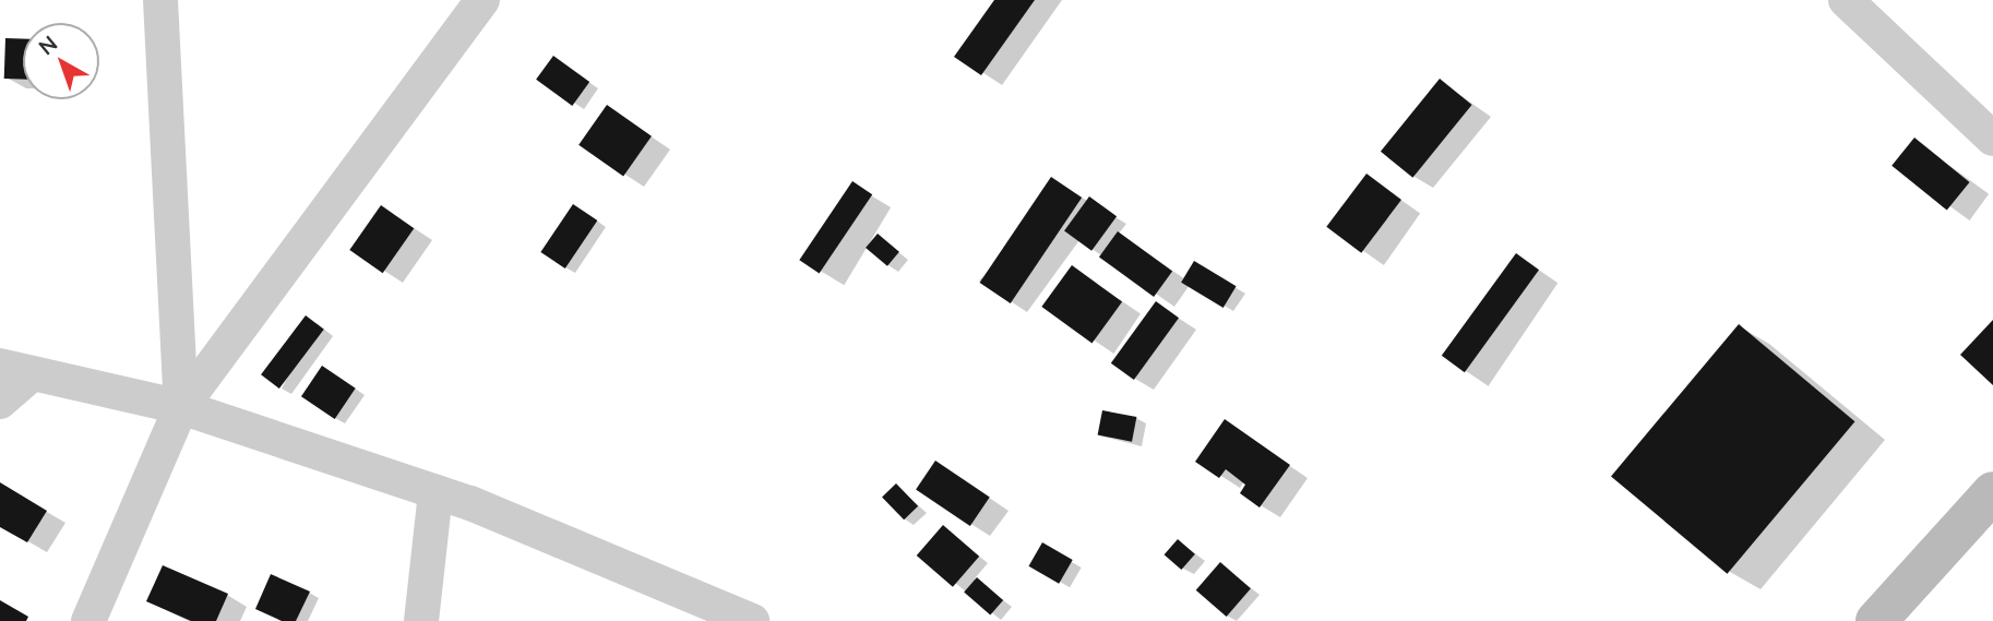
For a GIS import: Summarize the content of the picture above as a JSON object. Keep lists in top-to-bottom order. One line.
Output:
{"north":"top left"}
